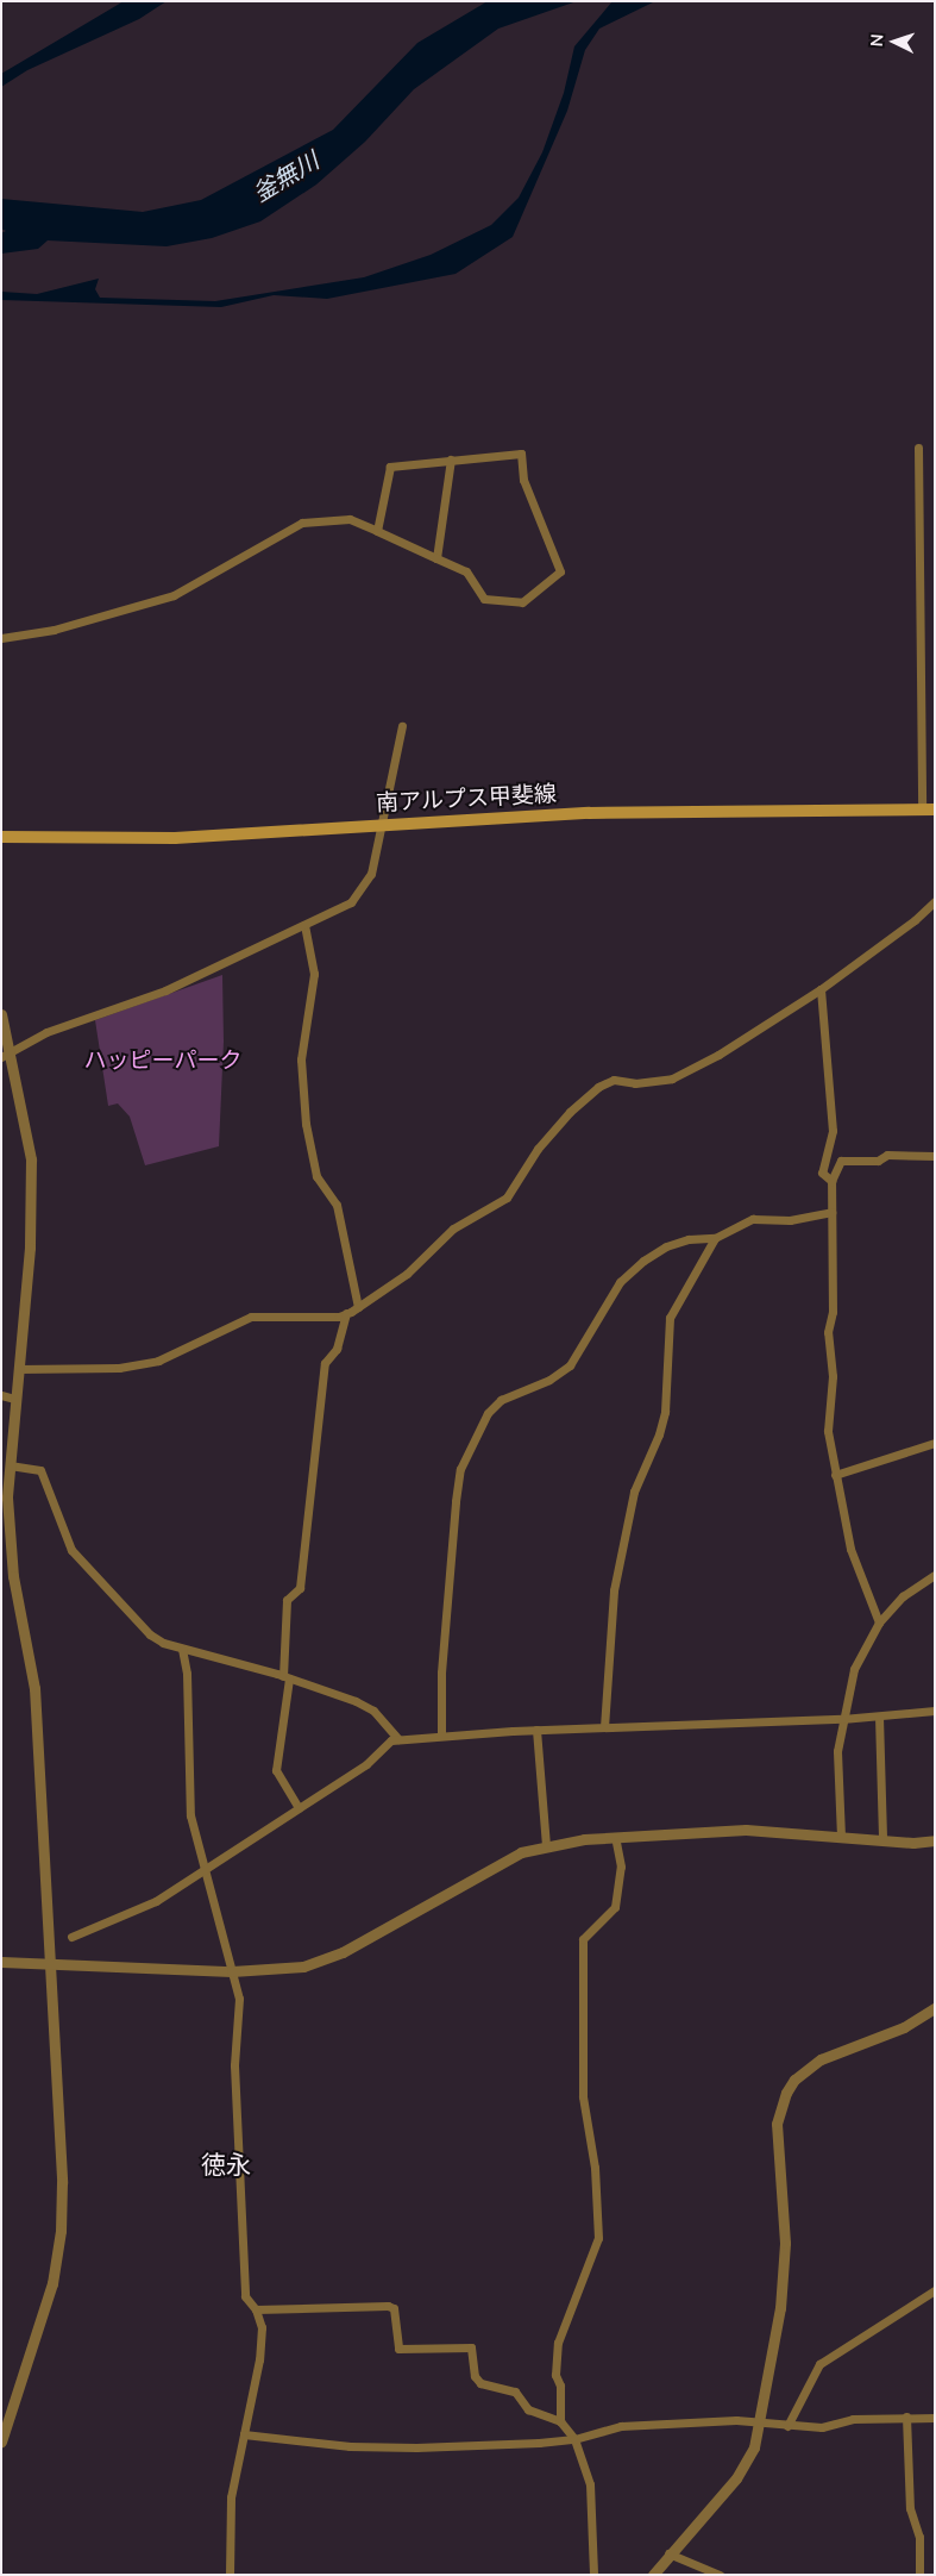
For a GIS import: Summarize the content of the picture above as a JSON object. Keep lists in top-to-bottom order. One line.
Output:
{"streets":{"main road":["南アルプス甲斐線"]},"districts":["徳永"],"water":["釜無川"],"parks":["ハッピーパーク"],"north":"left"}
